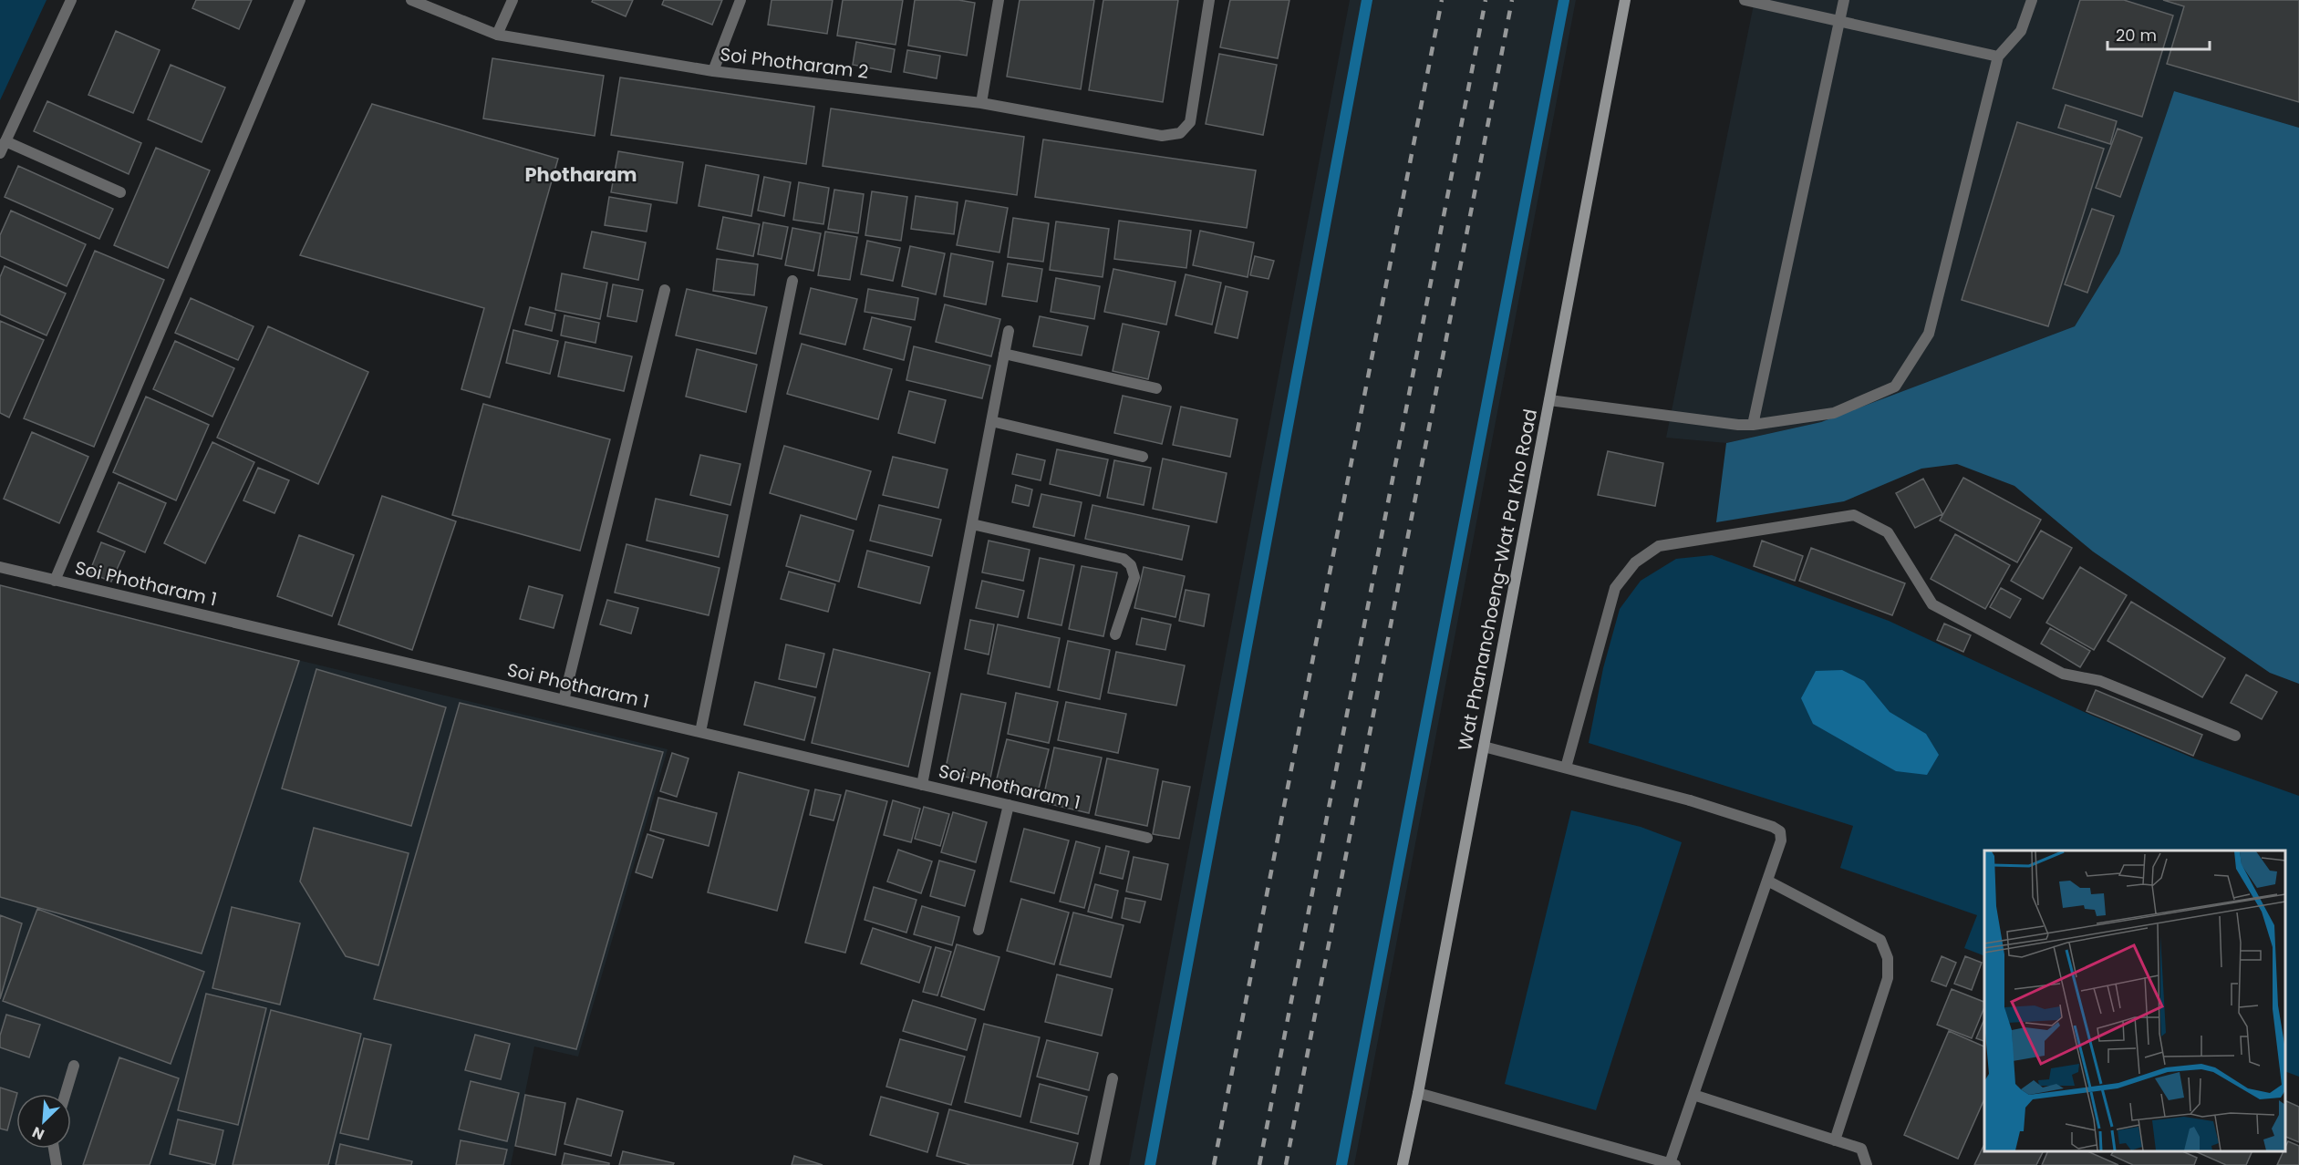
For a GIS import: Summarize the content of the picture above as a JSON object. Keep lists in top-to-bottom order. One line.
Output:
{"streets":{"main road":["Wat Phananchoeng-Wat Pa Kho Road"],"street":["Soi Photharam 2","Soi Photharam 1"]},"districts":["Photharam"],"scale_bar":"20 m","north":"bottom left"}
